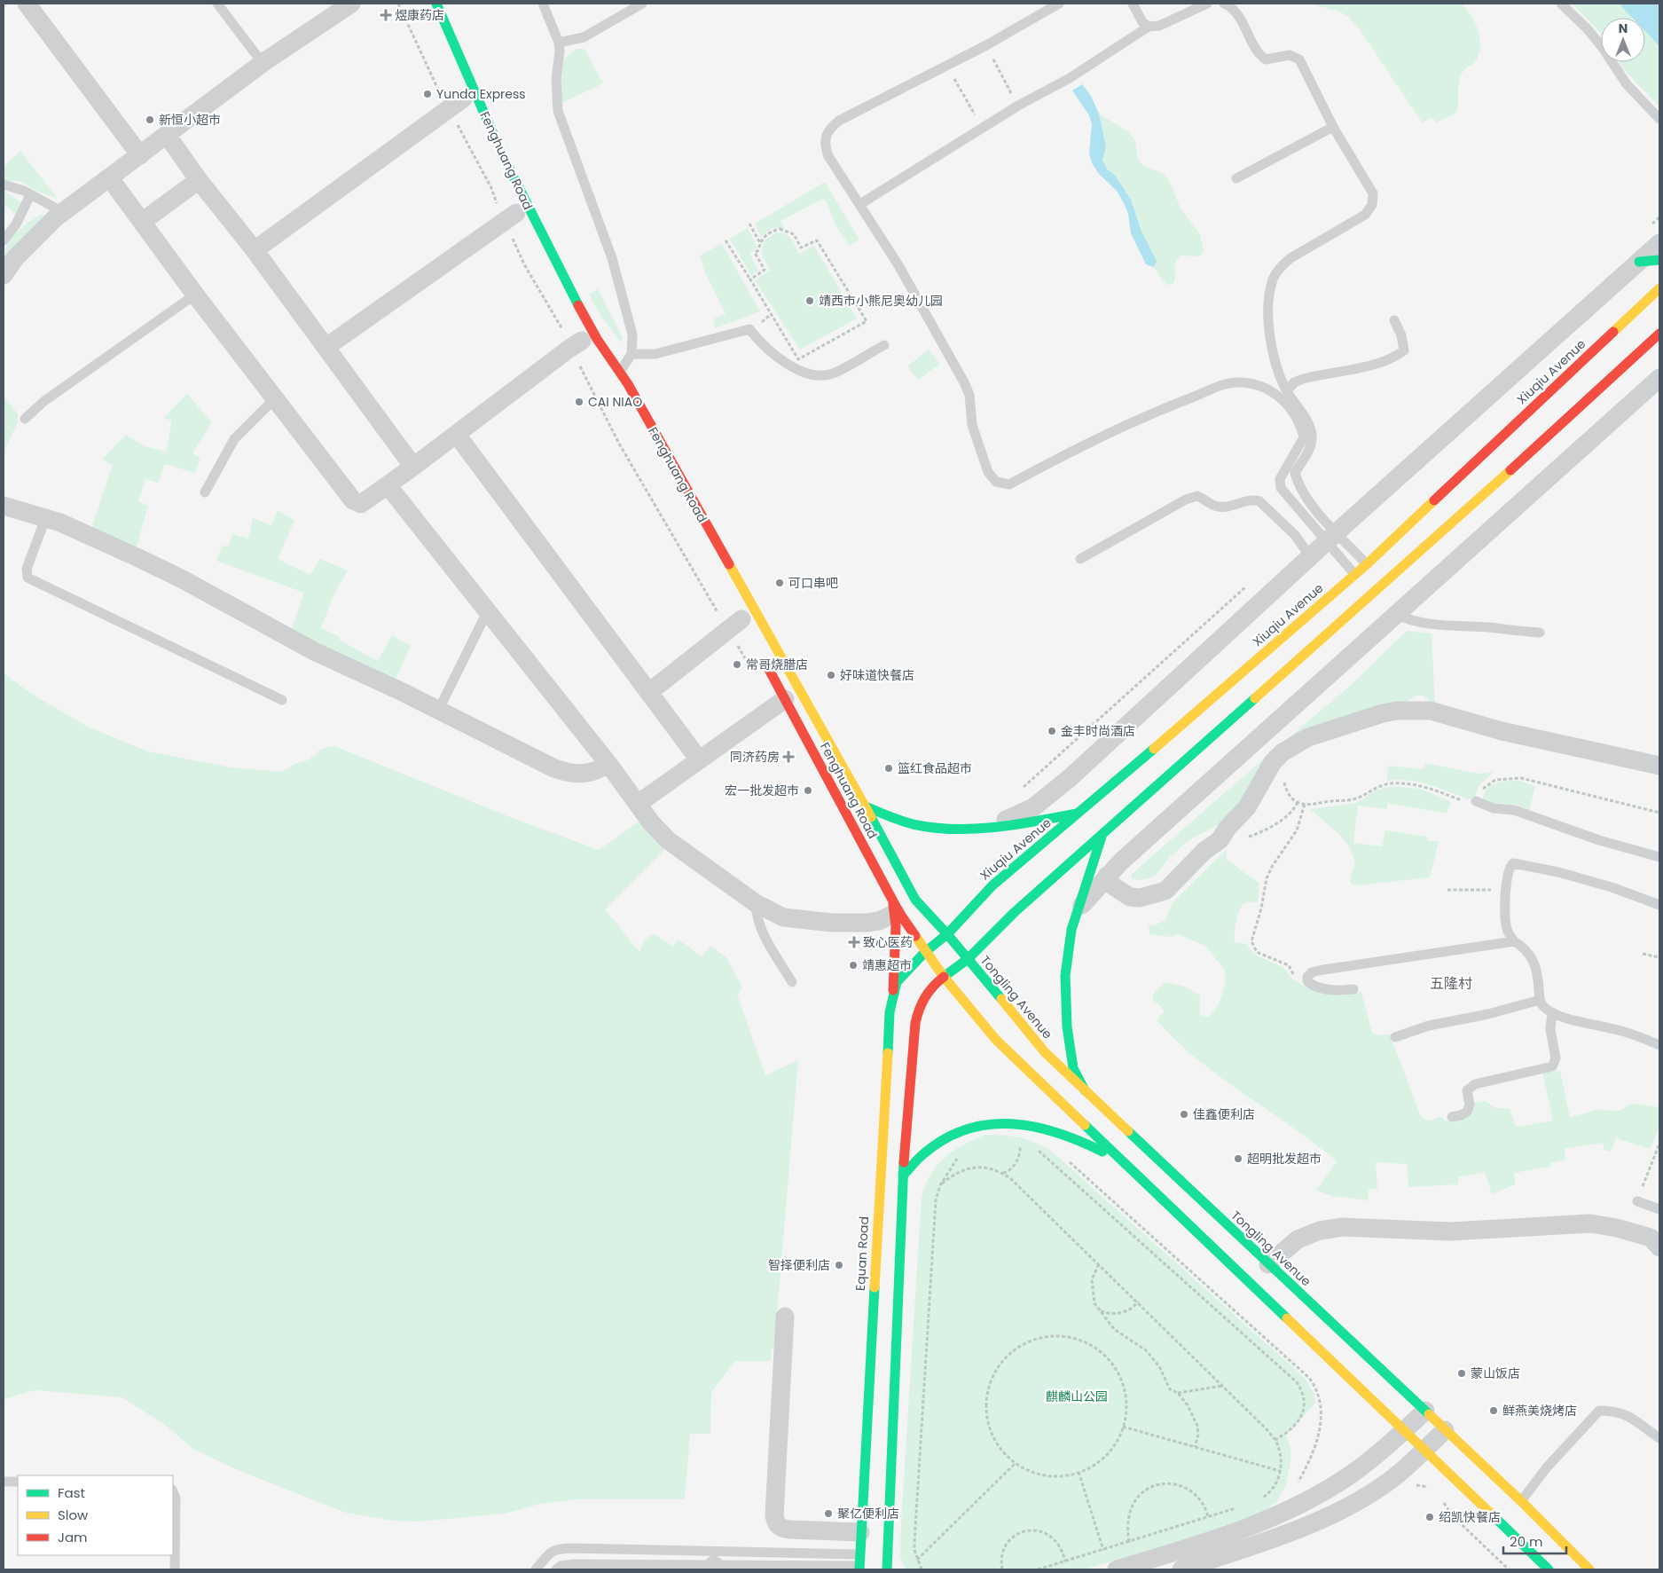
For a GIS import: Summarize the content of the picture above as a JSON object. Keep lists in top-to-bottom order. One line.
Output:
{"streets":{"main road":["Fenghuang Road","Xiuqiu Avenue","Tongling Avenue","Equan Road"]},"crossings":[["Fenghuang Road","Xiuqiu Avenue"],["Fenghuang Road","Tongling Avenue"],["Fenghuang Road","Equan Road"],["Xiuqiu Avenue","Tongling Avenue"],["Xiuqiu Avenue","Equan Road"]],"districts":["五隆村"],"parks":["麒麟山公园"],"places":{"health":["煜康药店","同济药房","致心医药"],"other":["Yunda Express","新恒小超市","靖西市小熊尼奥幼儿园","CAI NIAO","可口串吧","常哥烧腊店","好味道快餐店","金丰时尚酒店","篮红食品超市","宏一批发超市","靖惠超市","佳鑫便利店","超明批发超市","智择便利店","蒙山饭店","鲜燕美烧烤店","聚亿便利店","绍凯快餐店"]},"legend":["Fast","Slow","Jam"],"scale_bar":"20 m","north":"top"}
